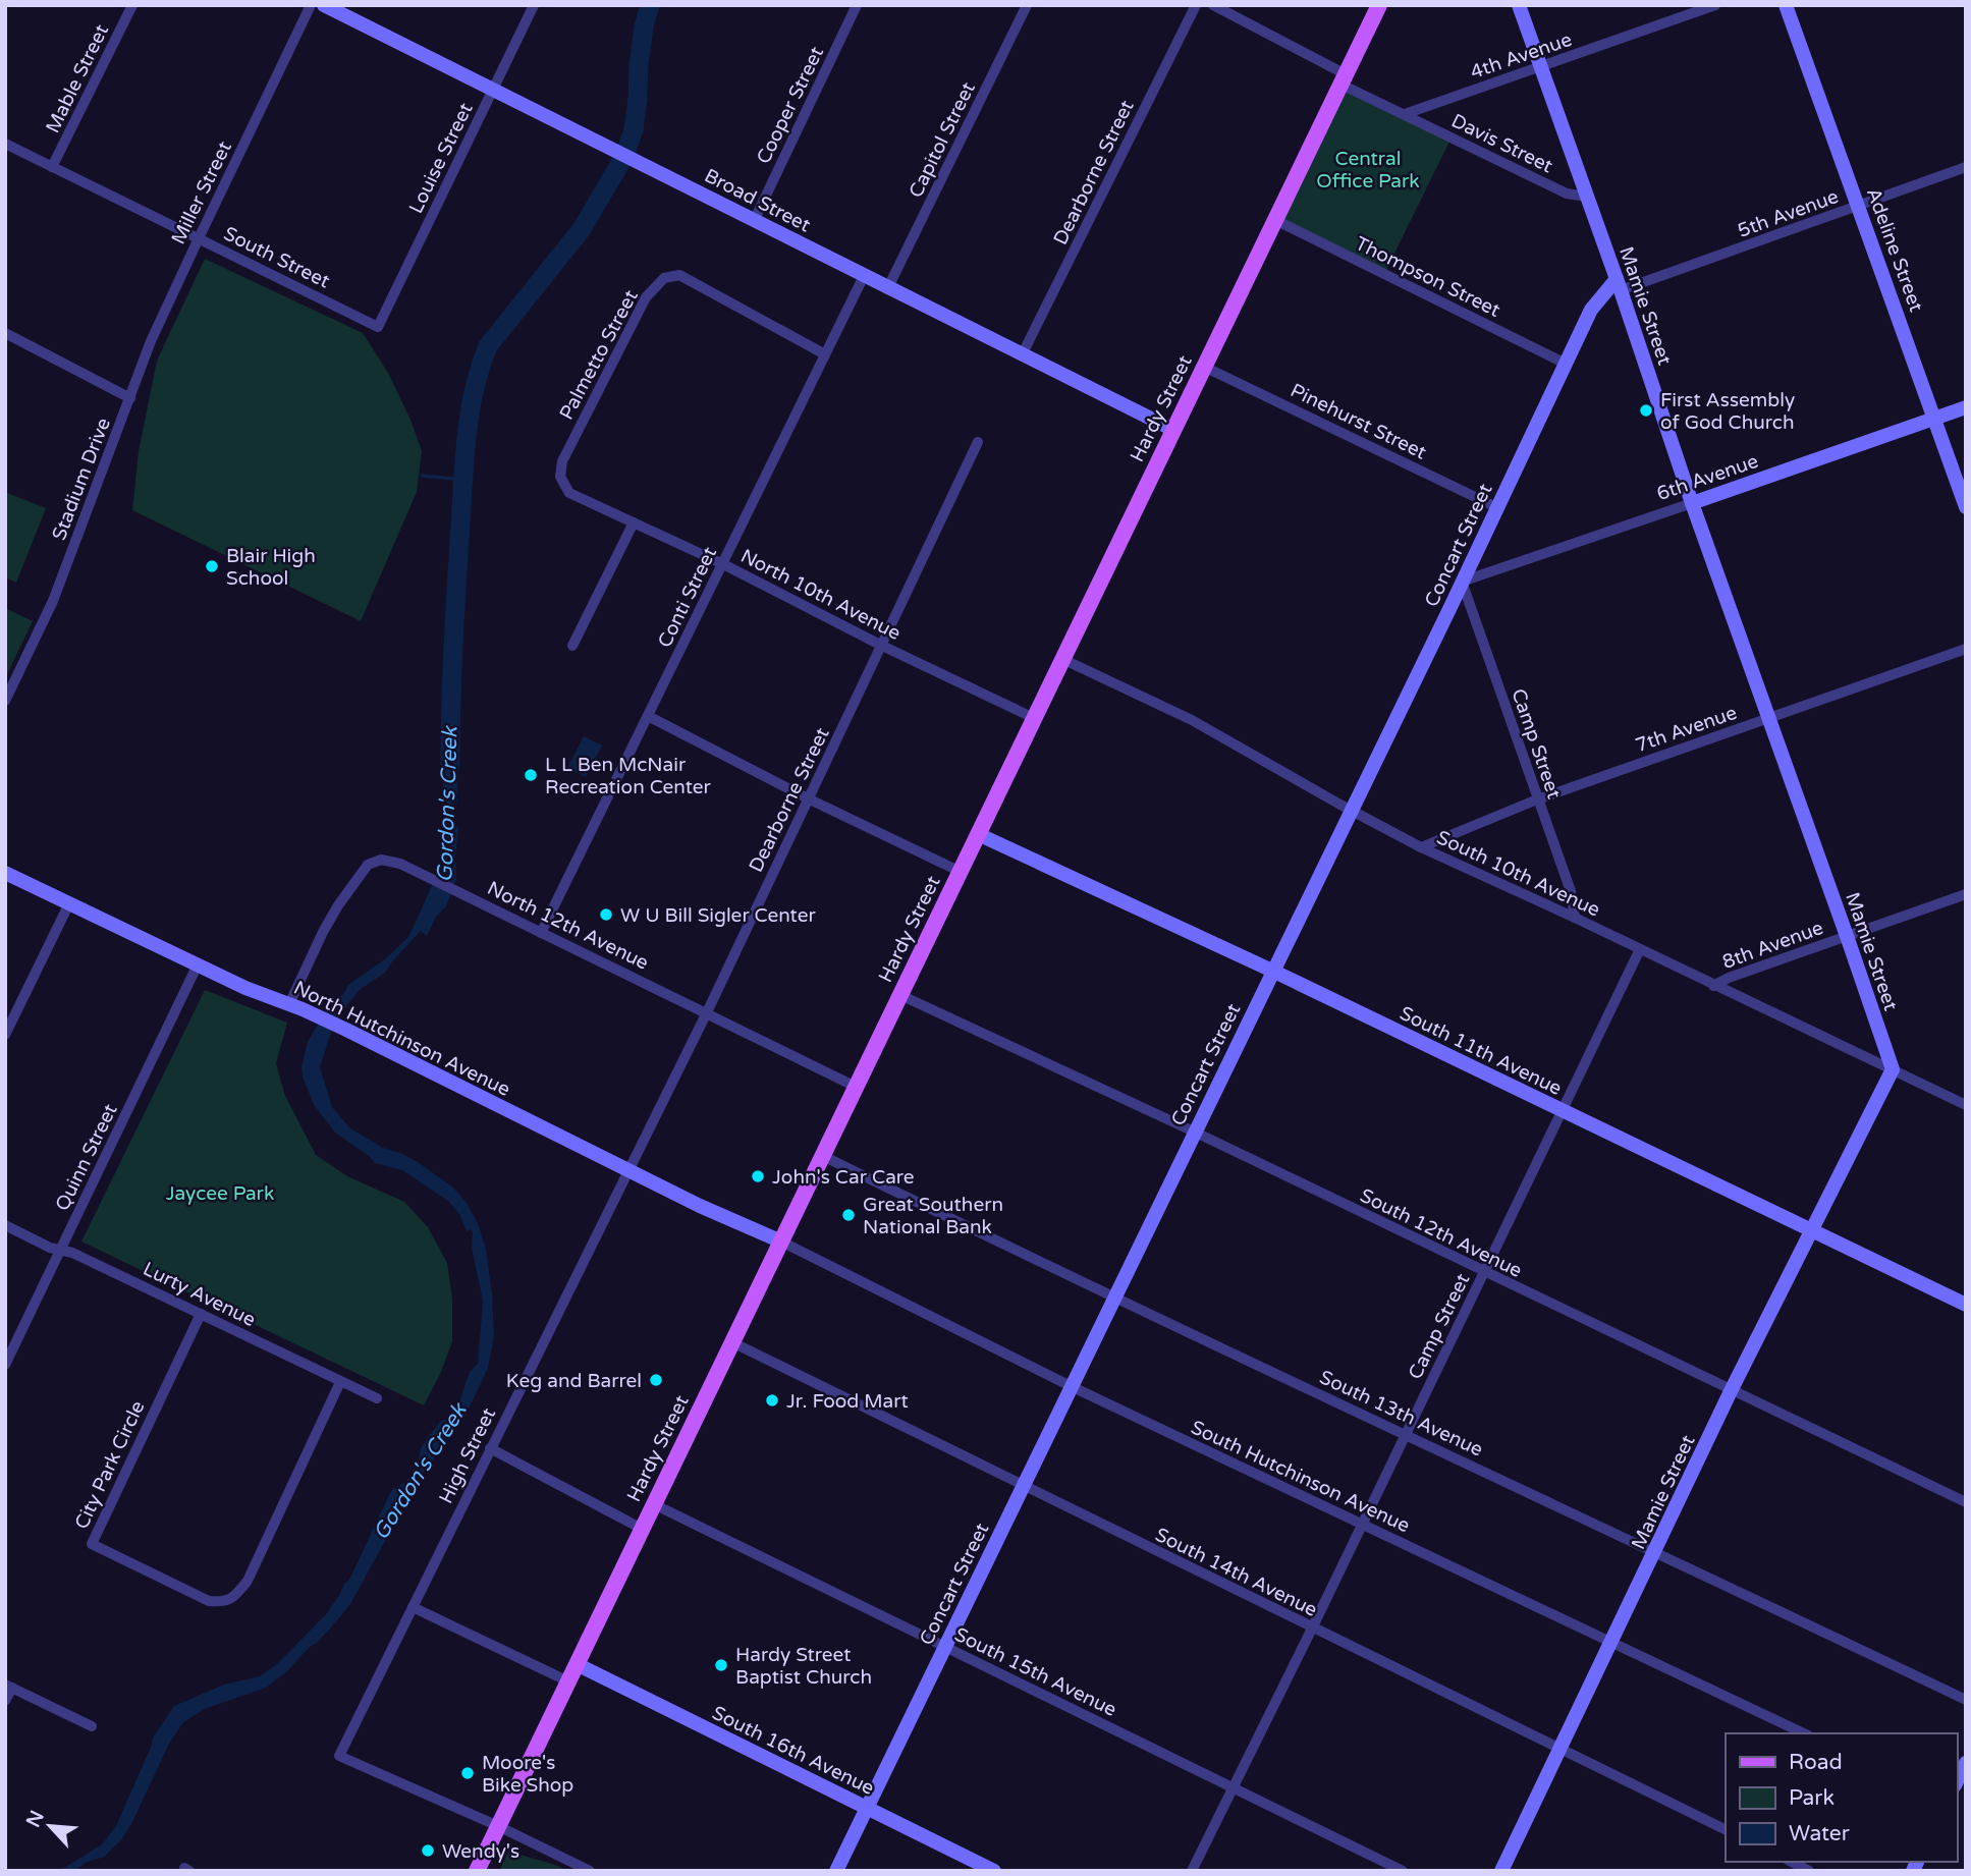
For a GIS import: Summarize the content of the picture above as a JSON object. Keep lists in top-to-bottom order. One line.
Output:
{"streets":{"main road":["Hardy Street"],"street":["4th Avenue","Mable Street","Cooper Street","Capitol Street","Davis Street","Louise Street","Dearborne Street","Miller Street","Broad Street","5th Avenue","Adeline Street","South Street","Thompson Street","Mamie Street","Palmetto Street","Pinehurst Street","6th Avenue","Stadium Drive","Concart Street","North 10th Avenue","Conti Street","7th Avenue","Camp Street","South 10th Avenue","North 12th Avenue","8th Avenue","North Hutchinson Avenue","South 11th Avenue","Quinn Street","South 12th Avenue","Lurty Avenue","South 13th Avenue","High Street","City Park Circle","South Hutchinson Avenue","South 14th Avenue","South 15th Avenue","South 16th Avenue"]},"crossings":[["4th Avenue","Davis Street"],["4th Avenue","Mamie Street"],["Mable Street","South Street"],["Cooper Street","Broad Street"],["Capitol Street","Broad Street"],["Davis Street","Mamie Street"],["Louise Street","Broad Street"],["Louise Street","South Street"],["Dearborne Street","Broad Street"],["Dearborne Street","North 10th Avenue"],["Dearborne Street","North 12th Avenue"],["Dearborne Street","North Hutchinson Avenue"],["Dearborne Street","High Street"],["Miller Street","South Street"],["Miller Street","Stadium Drive"],["Broad Street","Hardy Street"],["Broad Street","Conti Street"],["5th Avenue","Adeline Street"],["5th Avenue","Mamie Street"],["5th Avenue","Concart Street"],["Adeline Street","6th Avenue"],["Thompson Street","Hardy Street"],["Thompson Street","Concart Street"],["Mamie Street","6th Avenue"],["Mamie Street","Concart Street"],["Mamie Street","7th Avenue"],["Mamie Street","South 10th Avenue"],["Mamie Street","8th Avenue"],["Mamie Street","South 11th Avenue"],["Mamie Street","South 12th Avenue"],["Mamie Street","South 13th Avenue"],["Mamie Street","South Hutchinson Avenue"],["Mamie Street","South 14th Avenue"],["Palmetto Street","North 10th Avenue"],["Palmetto Street","Conti Street"],["Hardy Street","Pinehurst Street"],["Hardy Street","North 10th Avenue"],["Hardy Street","South 10th Avenue"],["Hardy Street","North 12th Avenue"],["Hardy Street","North Hutchinson Avenue"],["Hardy Street","South 11th Avenue"],["Hardy Street","South 12th Avenue"],["Hardy Street","South 13th Avenue"],["Hardy Street","High Street"],["Hardy Street","South Hutchinson Avenue"],["Hardy Street","South 14th Avenue"],["Hardy Street","South 15th Avenue"],["Hardy Street","South 16th Avenue"],["Pinehurst Street","Concart Street"],["6th Avenue","Concart Street"],["6th Avenue","Camp Street"],["Concart Street","Camp Street"],["Concart Street","South 10th Avenue"],["Concart Street","South 11th Avenue"],["Concart Street","South 12th Avenue"],["Concart Street","South 13th Avenue"],["Concart Street","South Hutchinson Avenue"],["Concart Street","South 14th Avenue"],["Concart Street","South 15th Avenue"],["Concart Street","South 16th Avenue"],["North 10th Avenue","Conti Street"],["Conti Street","North 12th Avenue"],["7th Avenue","Camp Street"],["7th Avenue","South 10th Avenue"],["Camp Street","South 10th Avenue"],["Camp Street","South 11th Avenue"],["Camp Street","South 12th Avenue"],["Camp Street","South 13th Avenue"],["Camp Street","South Hutchinson Avenue"],["Camp Street","South 14th Avenue"],["Camp Street","South 15th Avenue"],["South 10th Avenue","8th Avenue"],["North 12th Avenue","North Hutchinson Avenue"],["North Hutchinson Avenue","Quinn Street"],["North Hutchinson Avenue","High Street"],["North Hutchinson Avenue","South Hutchinson Avenue"],["Quinn Street","Lurty Avenue"],["Lurty Avenue","City Park Circle"]],"water":["Gordon's Creek"],"parks":["Central Office Park","Jaycee Park"],"places":["First Assembly of God Church","Blair High School","L L Ben McNair Recreation Center","W U Bill Sigler Center","John's Car Care","Great Southern National Bank","Keg and Barrel","Jr. Food Mart","Hardy Street Baptist Church","Moore's Bike Shop","Wendy's"],"legend":["Road","Park","Water"],"north":"top left"}
